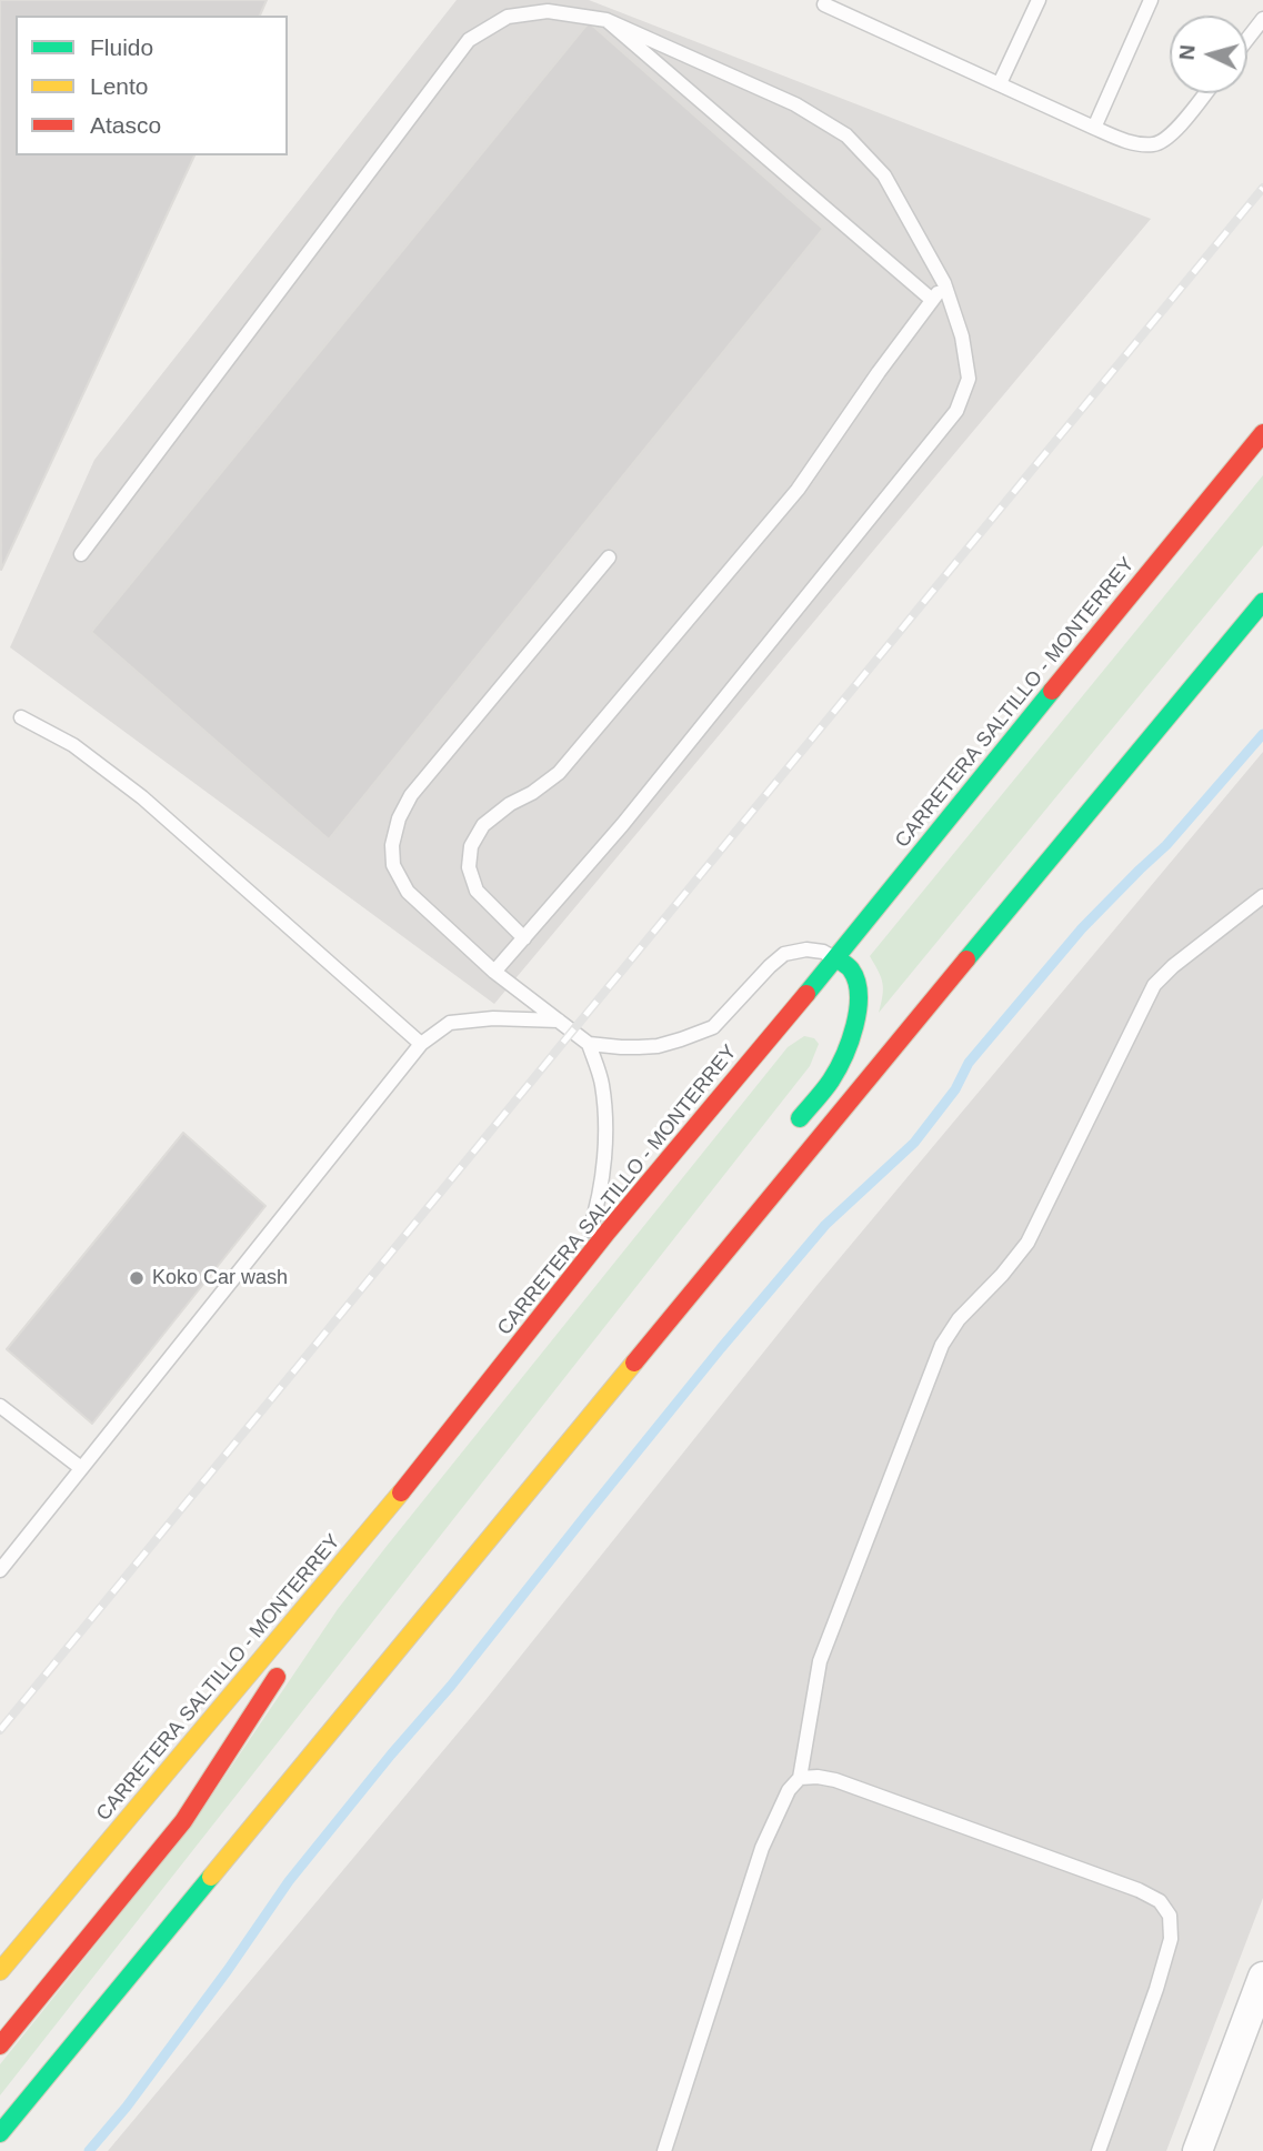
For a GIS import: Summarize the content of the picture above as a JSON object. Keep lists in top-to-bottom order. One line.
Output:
{"streets":{"main road":["CARRETERA SALTILLO - MONTERREY"]},"places":["Koko Car wash"],"legend":["Fluido","Lento","Atasco"],"north":"left"}
